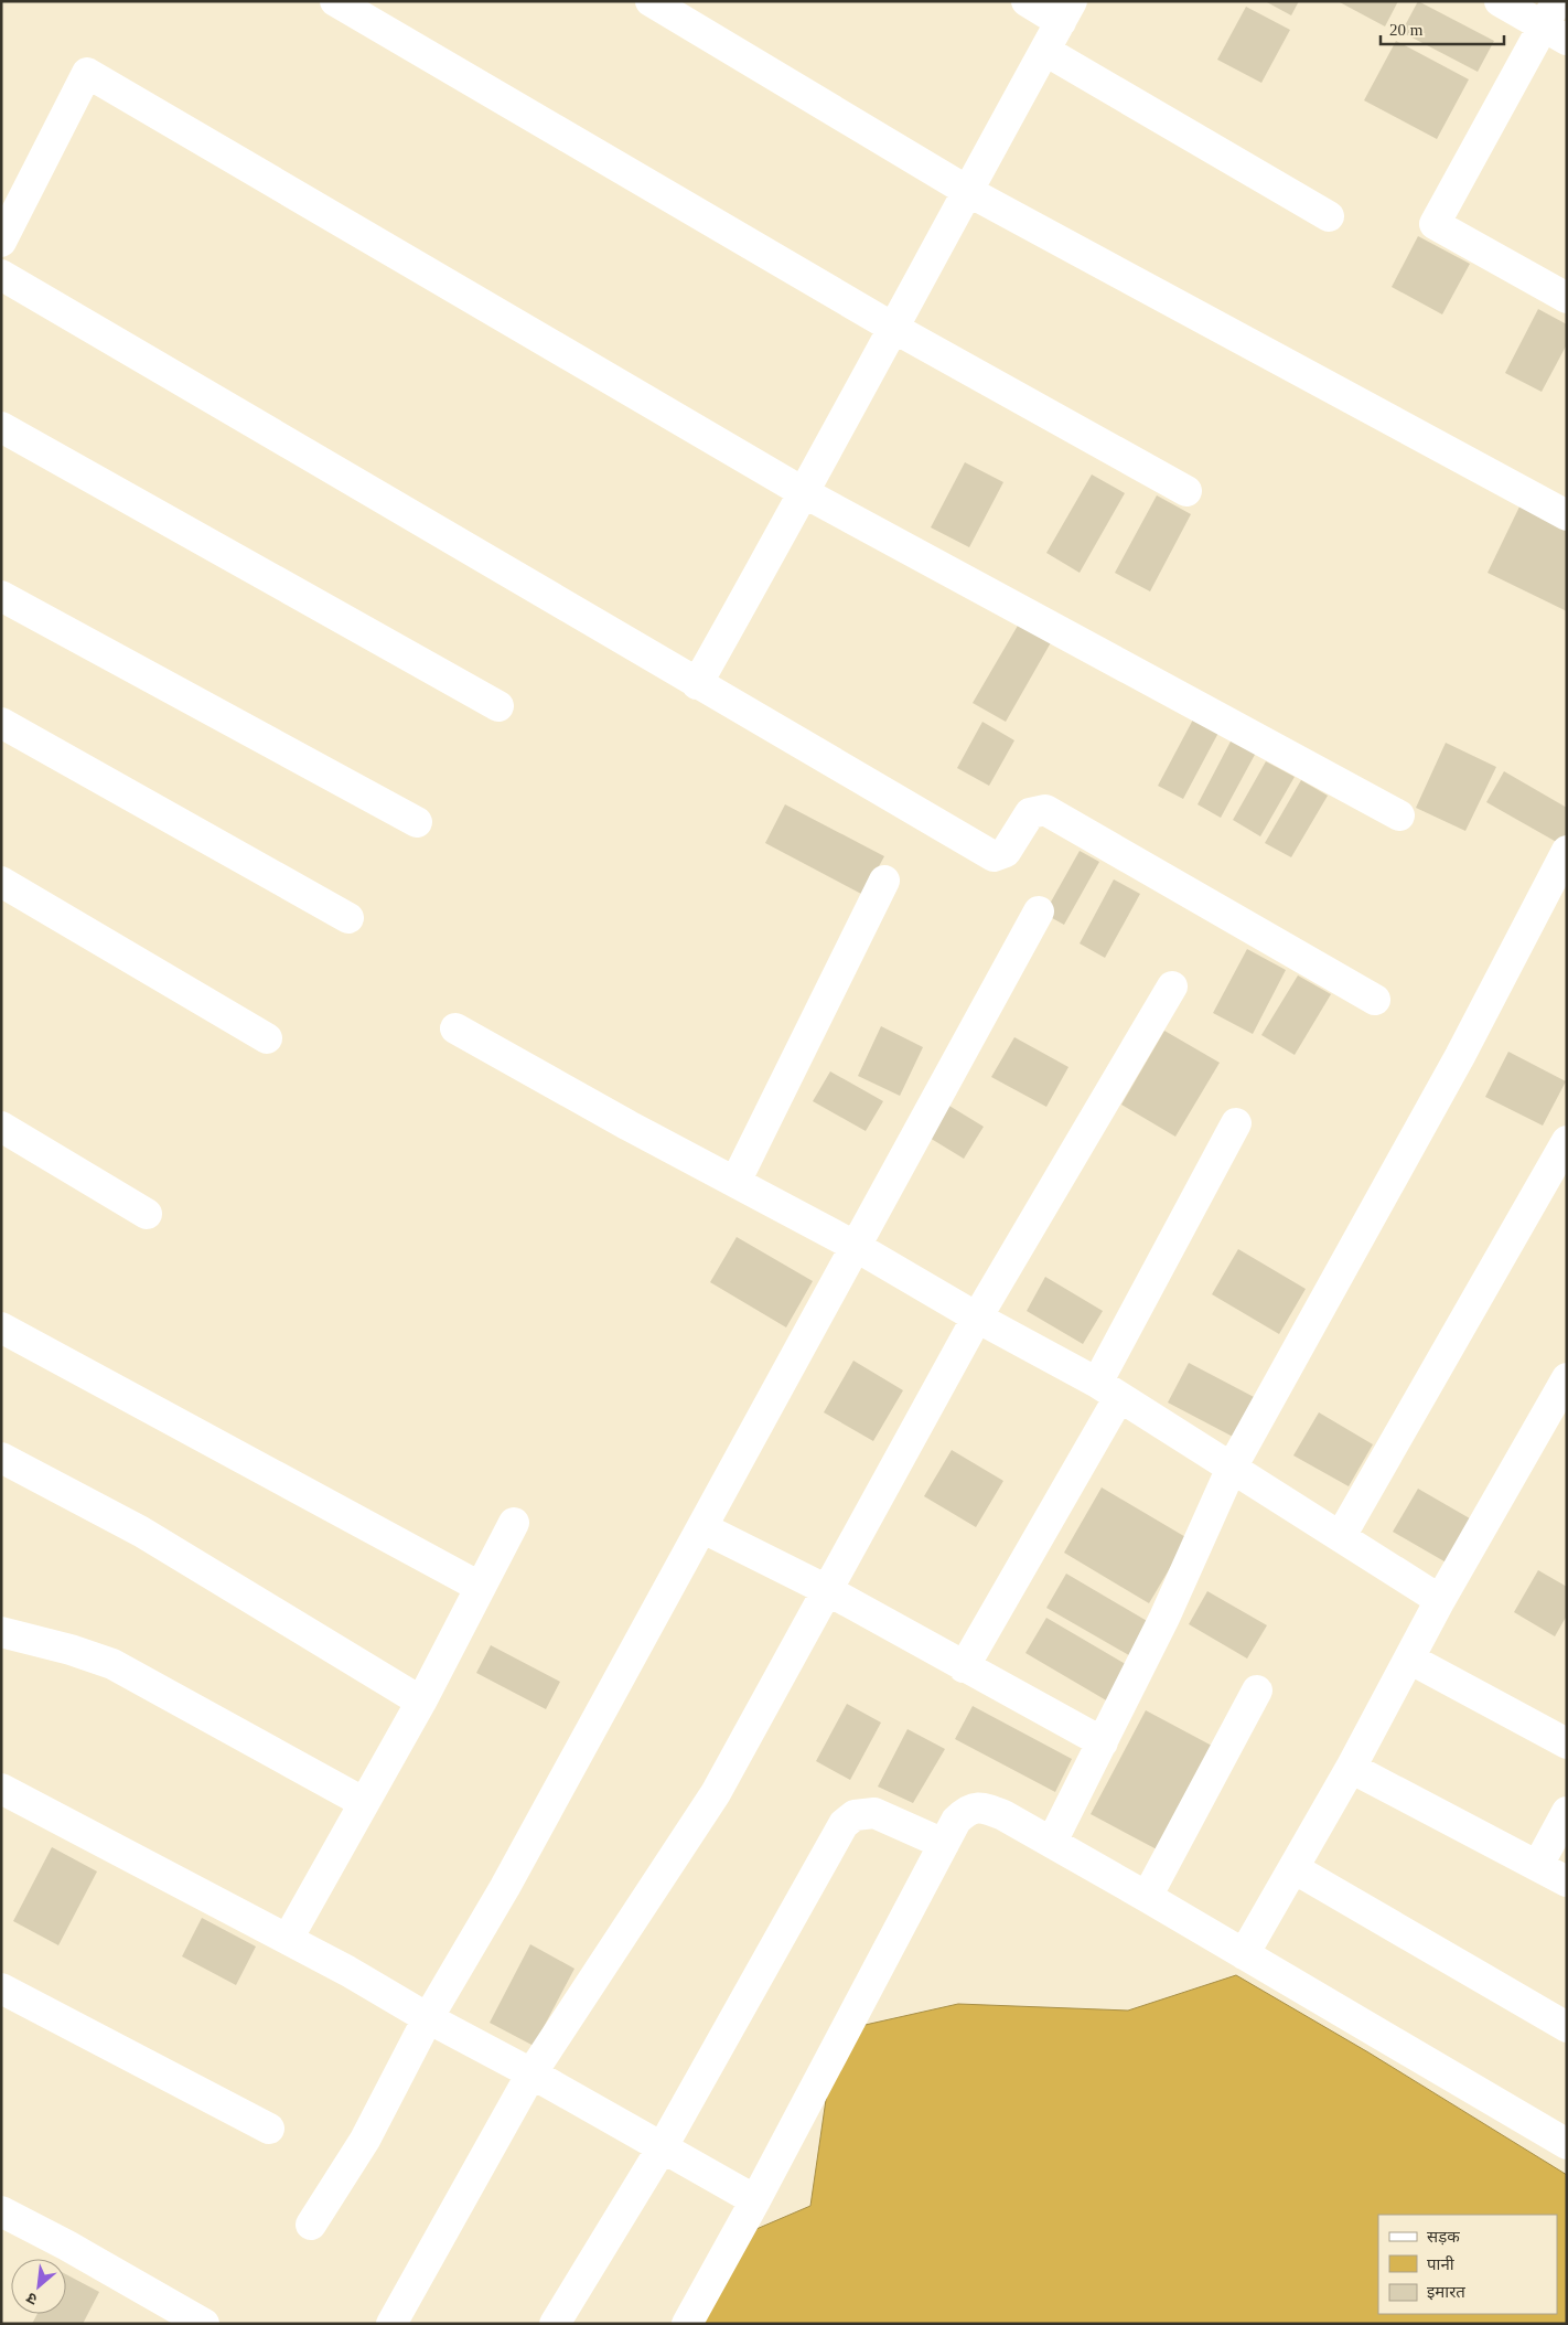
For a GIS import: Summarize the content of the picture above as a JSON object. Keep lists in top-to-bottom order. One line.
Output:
{"legend":["सड़क","पानी","इमारत"],"scale_bar":"20 m","north":"bottom left"}
